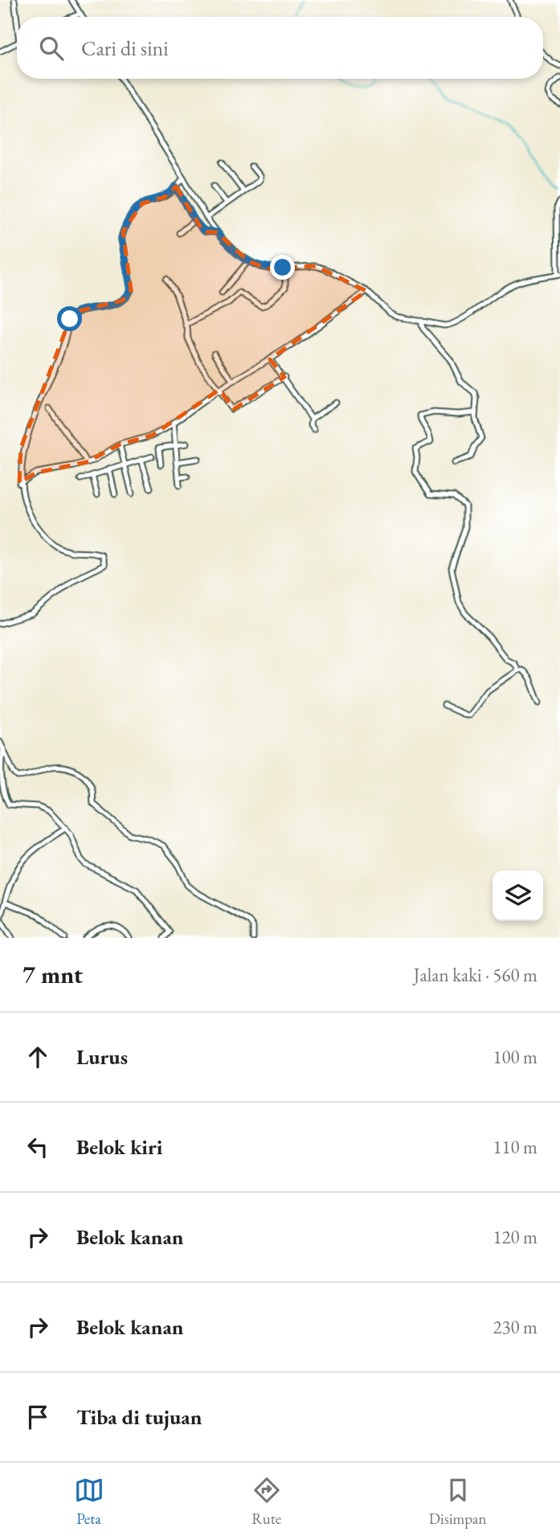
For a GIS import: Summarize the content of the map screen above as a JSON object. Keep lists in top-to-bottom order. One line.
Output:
{"page":{"search":"Cari di sini","heading":["7 mnt","Jalan kaki · 560 m"],"list":[["Lurus","100 m"],["Belok kiri","110 m"],["Belok kanan","120 m"],["Belok kanan","230 m"],"Tiba di tujuan"],"nav":["Peta","Rute","Disimpan"]}}
